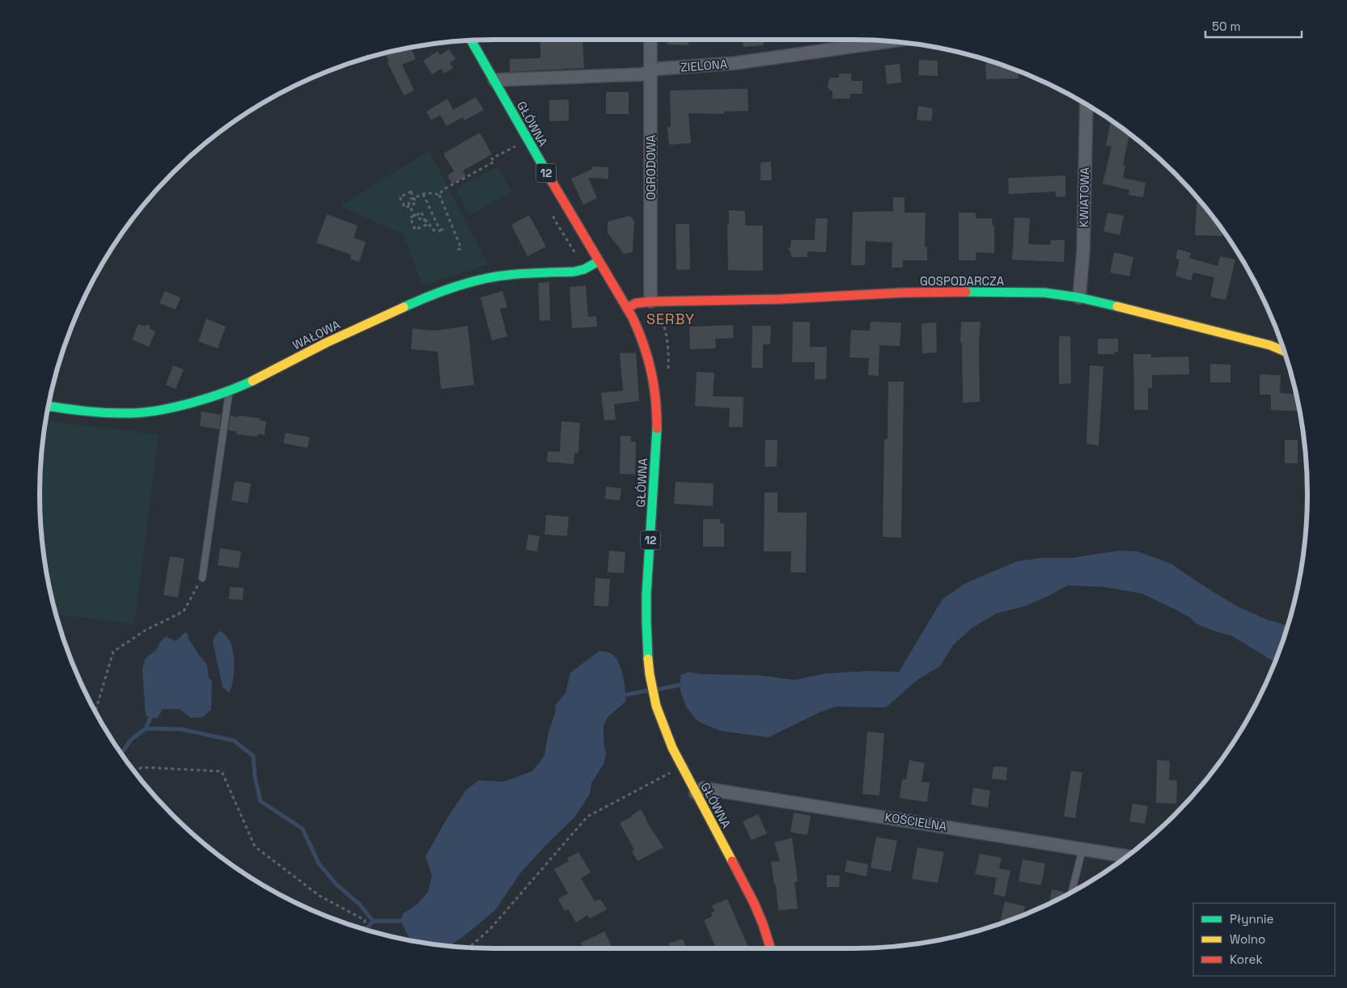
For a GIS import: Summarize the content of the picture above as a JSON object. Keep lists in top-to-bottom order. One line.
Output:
{"streets":{"street":["ZIELONA","GŁÓWNA","OGRODOWA","12","KWIATOWA","GOSPODARCZA","WAŁOWA","KOŚCIELNA"]},"crossings":[["ZIELONA","GŁÓWNA"],["ZIELONA","OGRODOWA"],["GŁÓWNA","GOSPODARCZA"],["GŁÓWNA","WAŁOWA"],["GŁÓWNA","KOŚCIELNA"],["OGRODOWA","GOSPODARCZA"],["KWIATOWA","GOSPODARCZA"]],"districts":["SERBY"],"legend":["Płynnie","Wolno","Korek"],"scale_bar":"50 m"}
